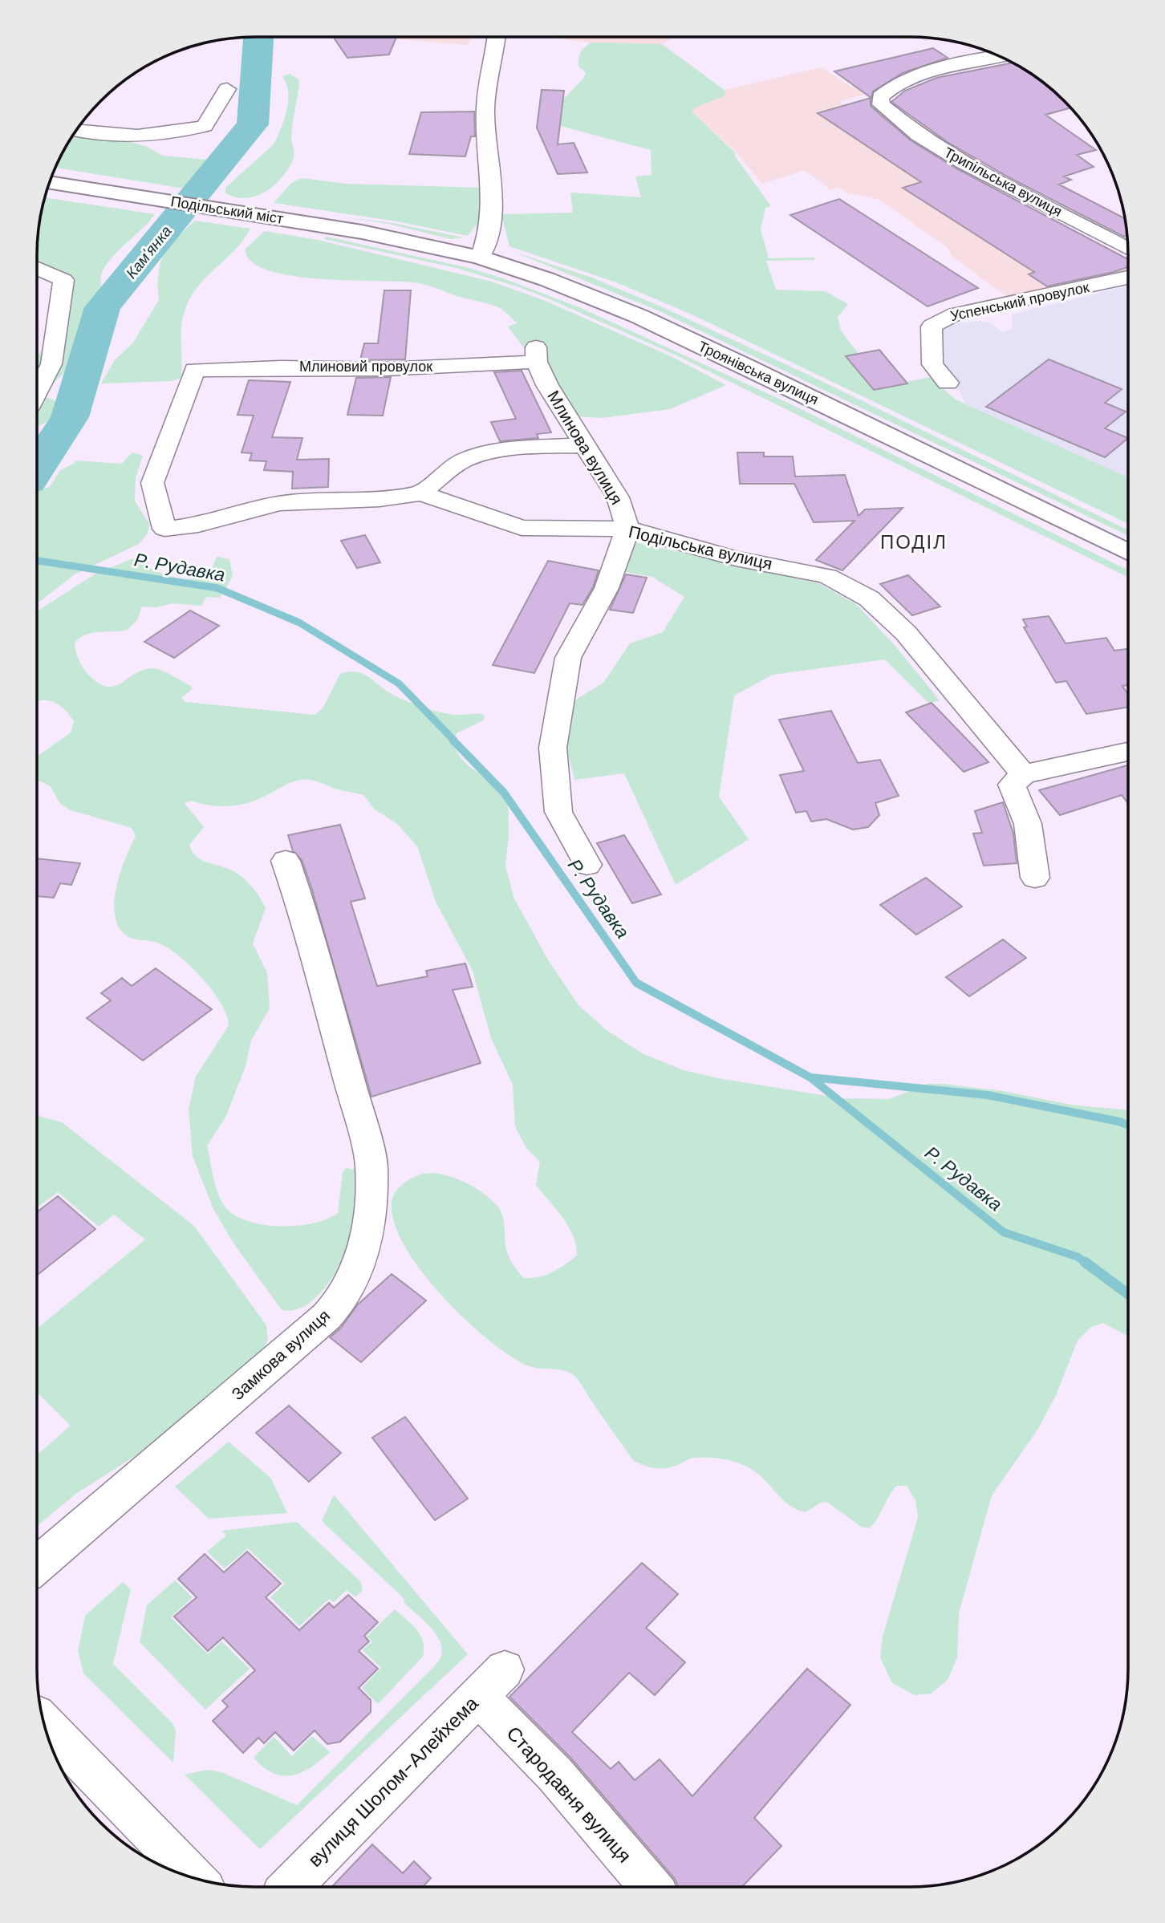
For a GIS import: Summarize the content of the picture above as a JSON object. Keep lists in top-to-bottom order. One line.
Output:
{"streets":{"street":["Трипільська вулиця","Подільський міст","Успенський провулок","Млиновий провулок","Троянівська вулиця","Млинова вулиця","Подільська вулиця","Замкова вулиця","вулиця Шолом-Алейхема","Стародавня вулиця"]},"crossings":[["Подільський міст","Троянівська вулиця"],["Млиновий провулок","Млинова вулиця"],["Млиновий провулок","Подільська вулиця"],["Млинова вулиця","Подільська вулиця"],["вулиця Шолом-Алейхема","Стародавня вулиця"]],"districts":["ПОДІЛ"],"water":["Кам'янка","Р. Рудавка"]}
